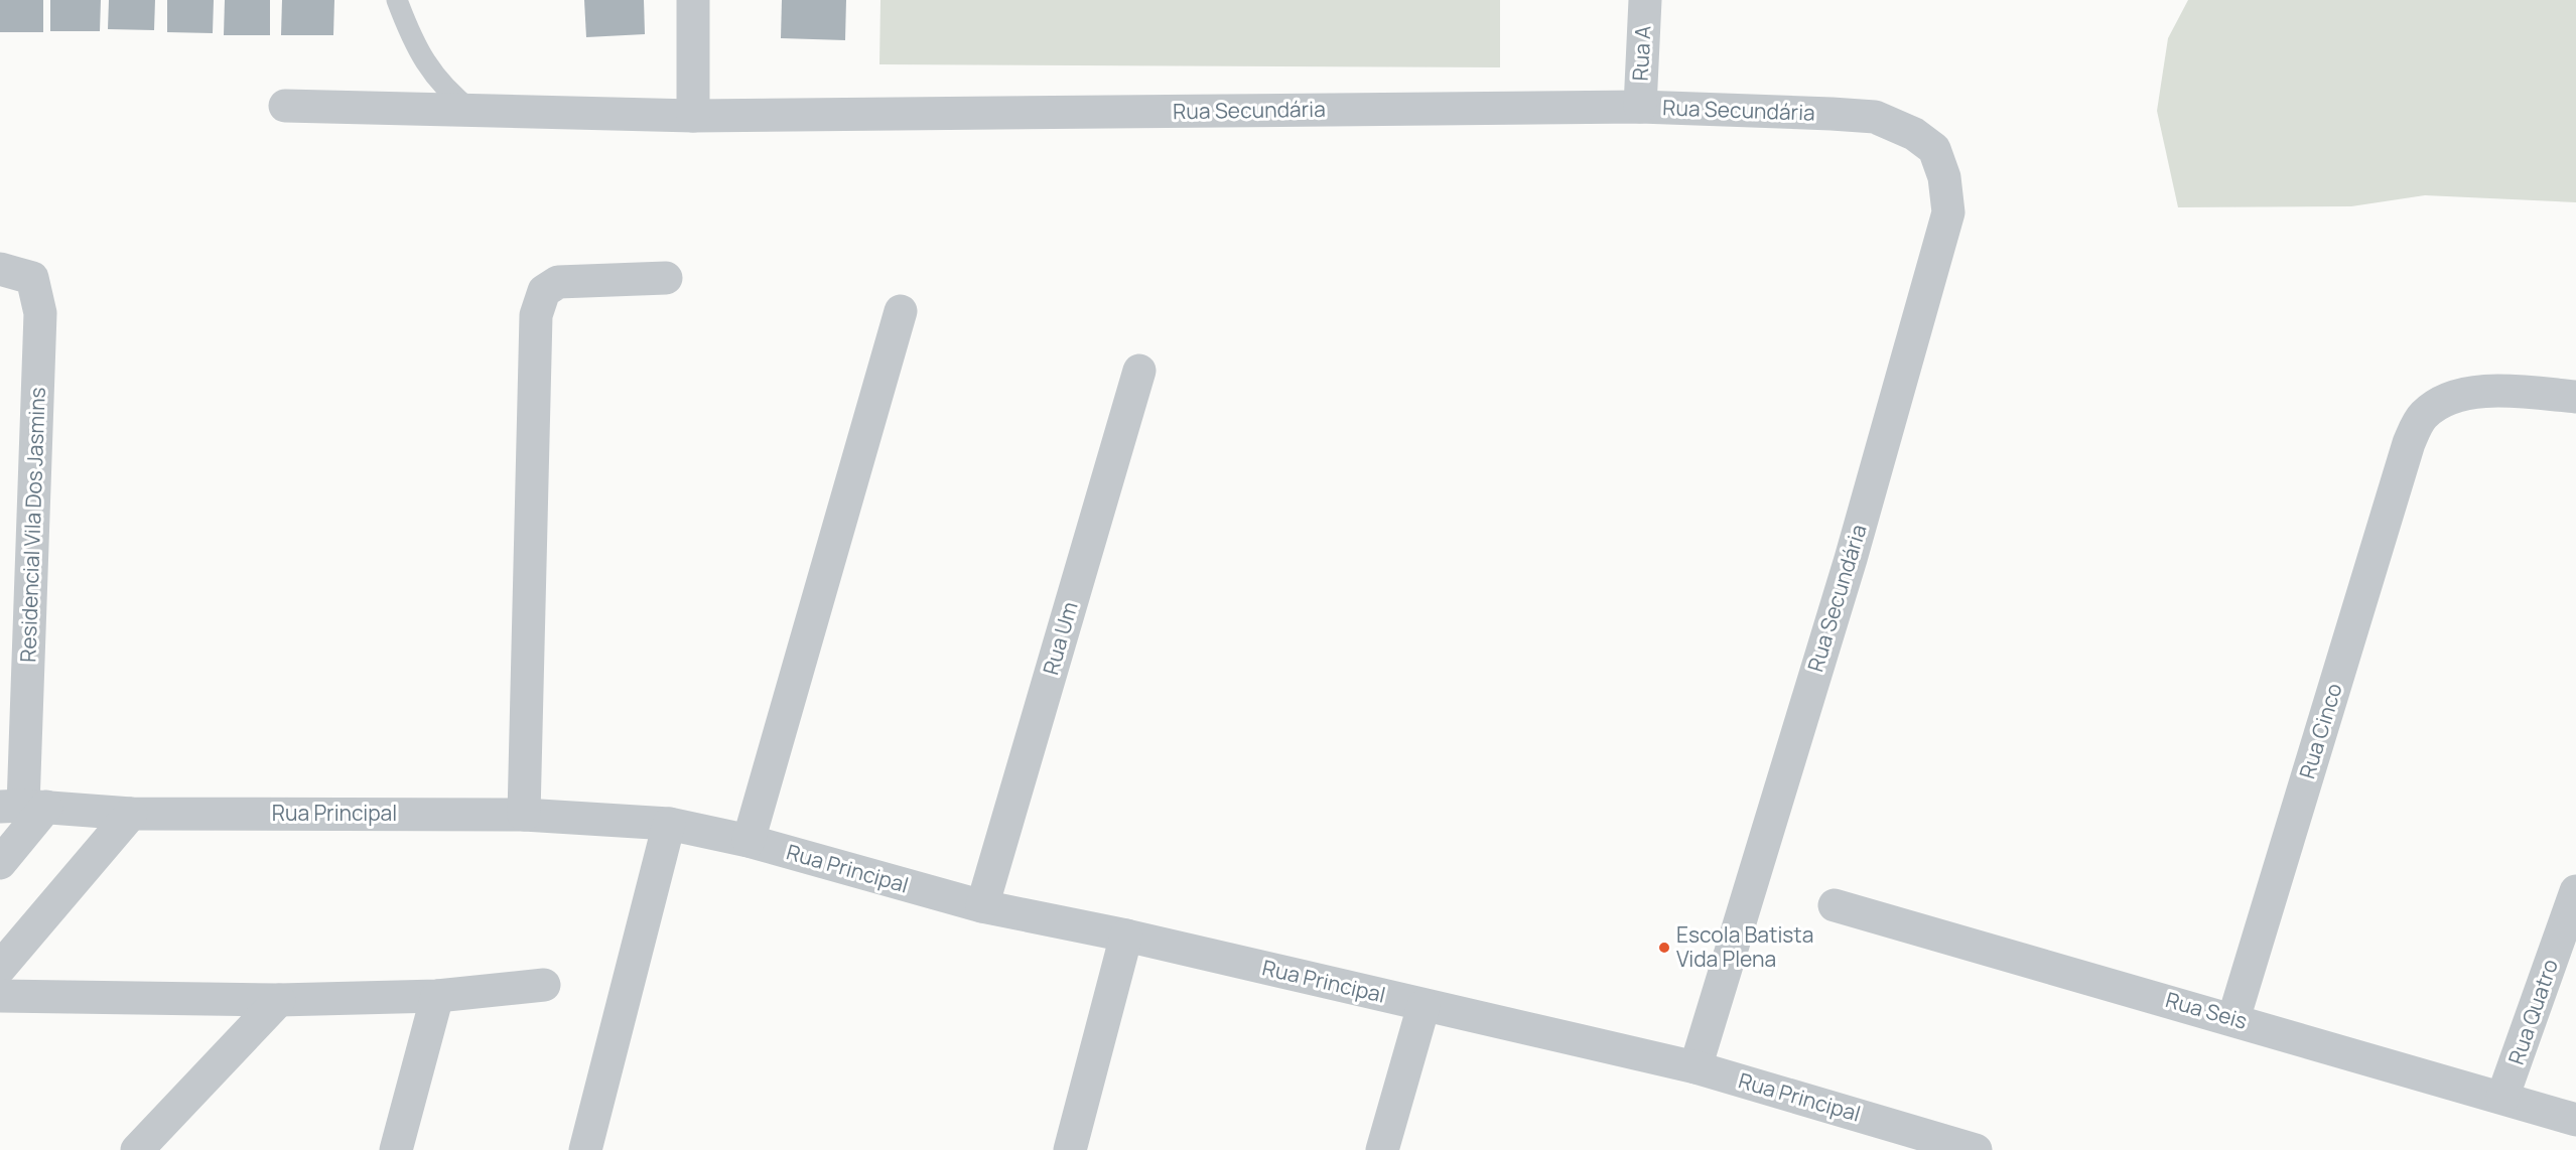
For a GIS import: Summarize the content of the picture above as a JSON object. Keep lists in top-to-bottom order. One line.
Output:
{"streets":{"street":["Rua A","Rua Secundária","Residencial Vila Dos Jasmins","Rua Um","Rua Cinco","Rua Principal","Rua Seis","Rua Quatro"]},"crossings":[["Rua A","Rua Secundária"],["Rua Secundária","Rua Principal"],["Residencial Vila Dos Jasmins","Rua Principal"],["Rua Um","Rua Principal"],["Rua Cinco","Rua Seis"],["Rua Seis","Rua Quatro"]],"places":["Escola Batista Vida Plena"]}
